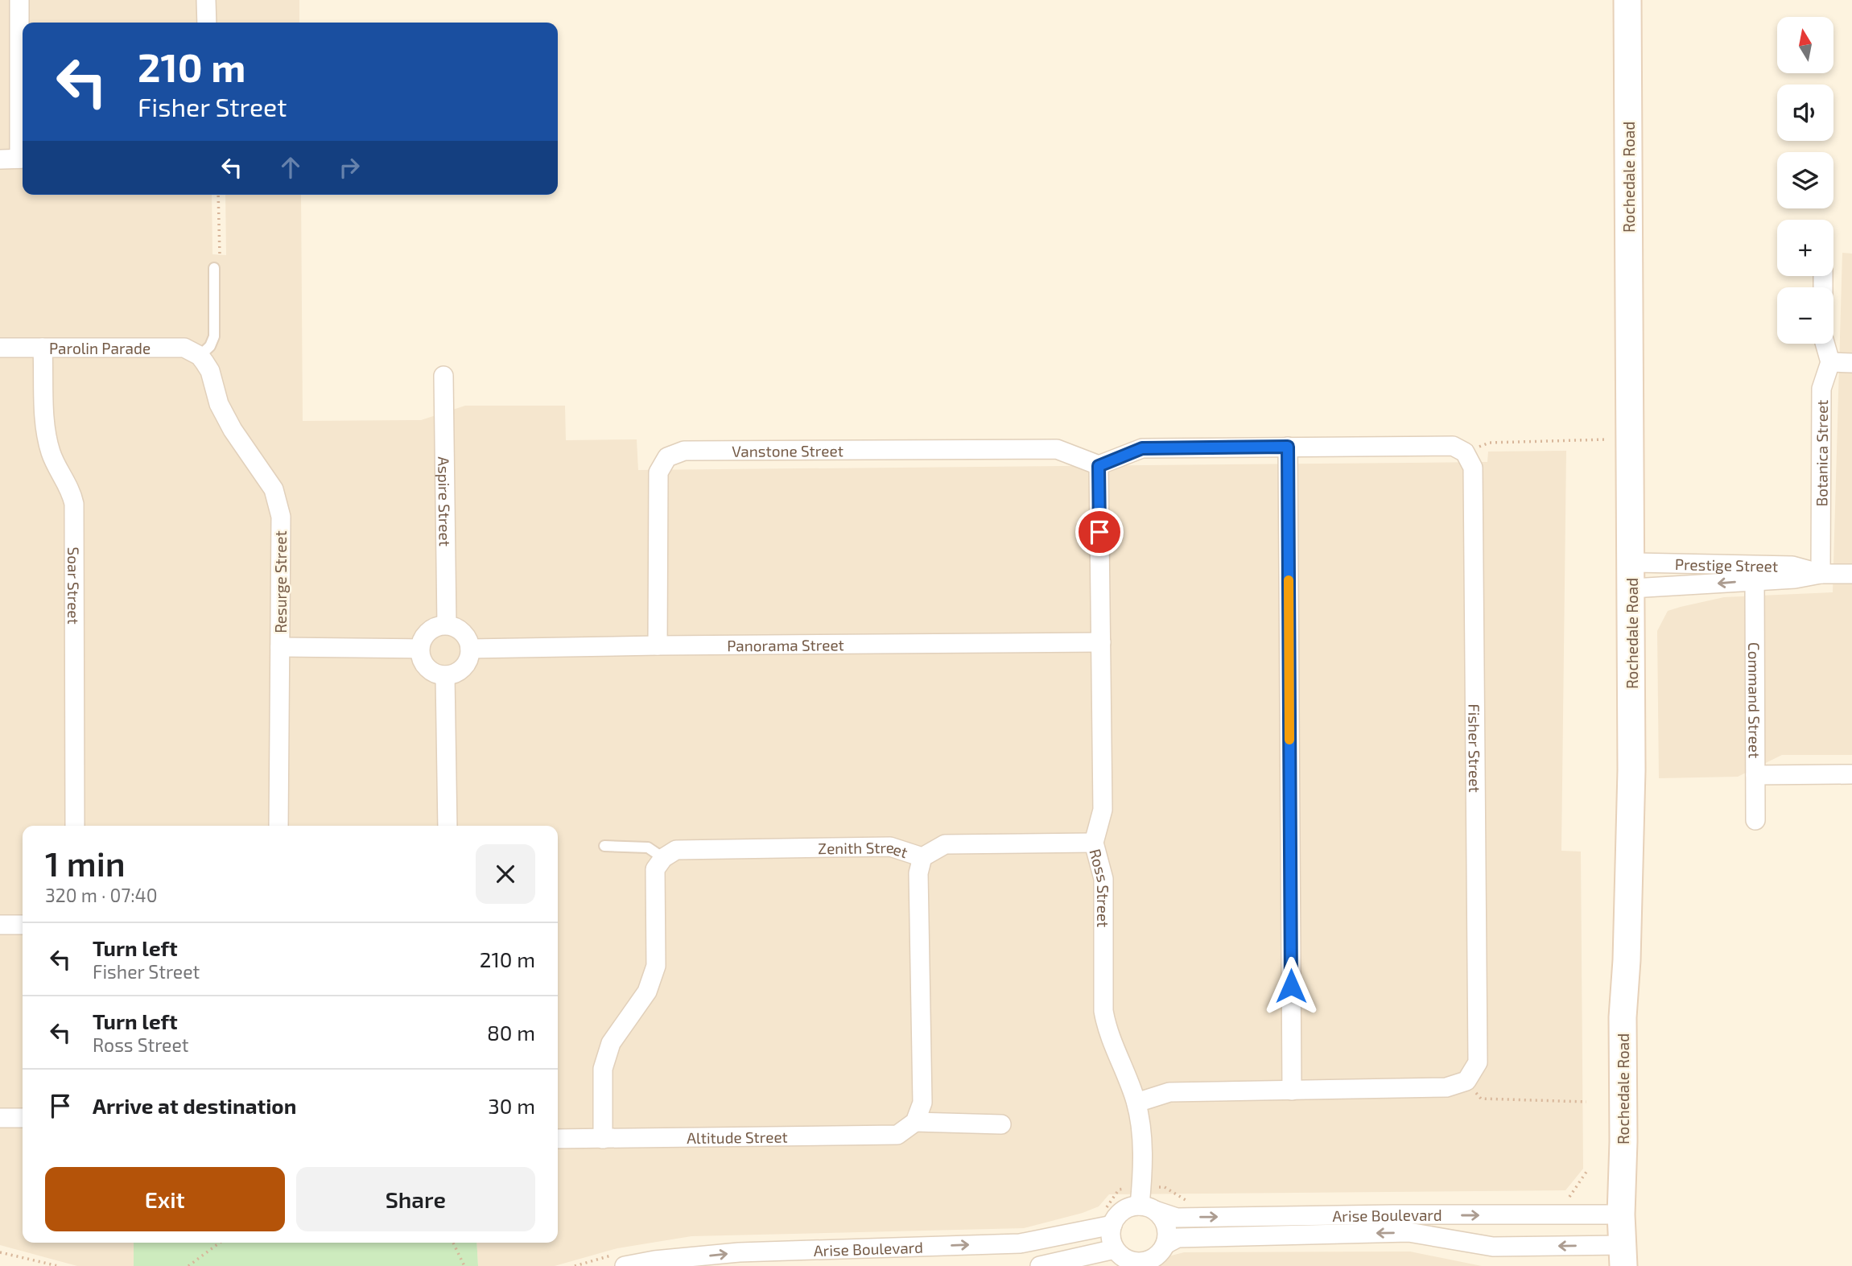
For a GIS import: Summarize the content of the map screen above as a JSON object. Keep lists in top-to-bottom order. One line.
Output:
{"streets":{"main road":["Rochedale Road"],"street":["Parolin Parade","Vanstone Street","Botanica Street","Aspire Street","Prestige Street","Resurge Street","Soar Street","Panorama Street","Command Street","Fisher Street","Zenith Street","Ross Street","Altitude Street","Arise Boulevard"]},"crossings":[["Rochedale Road","Prestige Street"],["Rochedale Road","Arise Boulevard"],["Parolin Parade","Resurge Street"],["Parolin Parade","Soar Street"],["Vanstone Street","Panorama Street"],["Vanstone Street","Ross Street"],["Botanica Street","Prestige Street"],["Aspire Street","Panorama Street"],["Prestige Street","Command Street"],["Panorama Street","Ross Street"],["Zenith Street","Ross Street"],["Ross Street","Arise Boulevard"]],"north":"top","page":{"map_buttons":["+","−"],"turn":["210 m","Fisher Street"],"heading":["1 min","320 m · 07:40"],"list":[{"name":"Turn left","note":"Fisher Street","value":"210 m"},{"name":"Turn left","note":"Ross Street","value":"80 m"},{"name":"Arrive at destination","value":"30 m"}],"buttons":["Exit","Share"]}}
